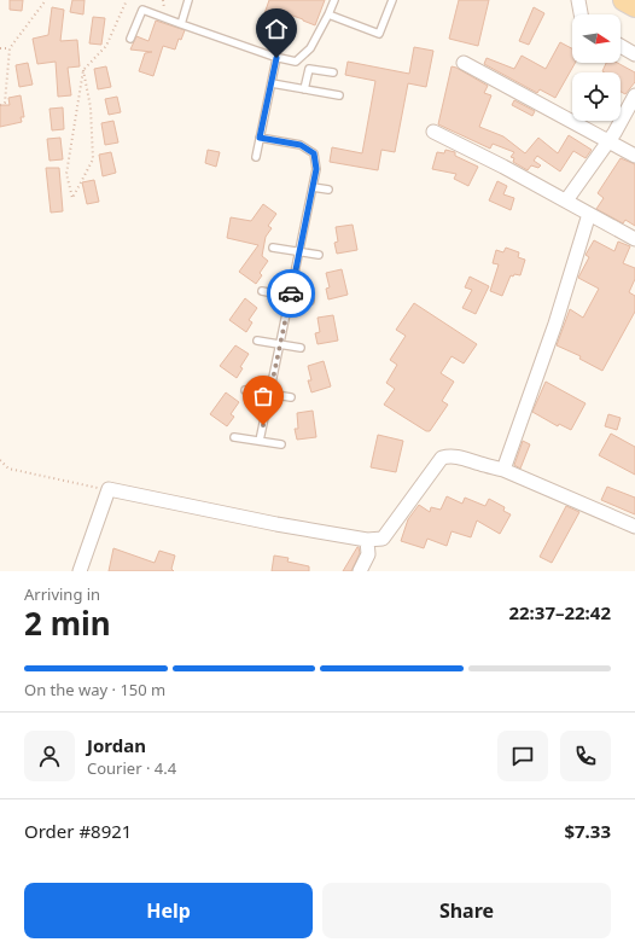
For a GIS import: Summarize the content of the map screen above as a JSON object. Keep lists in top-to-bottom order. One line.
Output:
{"north":"right","page":{"heading":["2 min","Arriving in","22:37–22:42"],"panel":["Jordan","Courier · 4.4","Order #8921","$7.33"],"bar":"On the way · 150 m","buttons":["Help","Share"]}}
